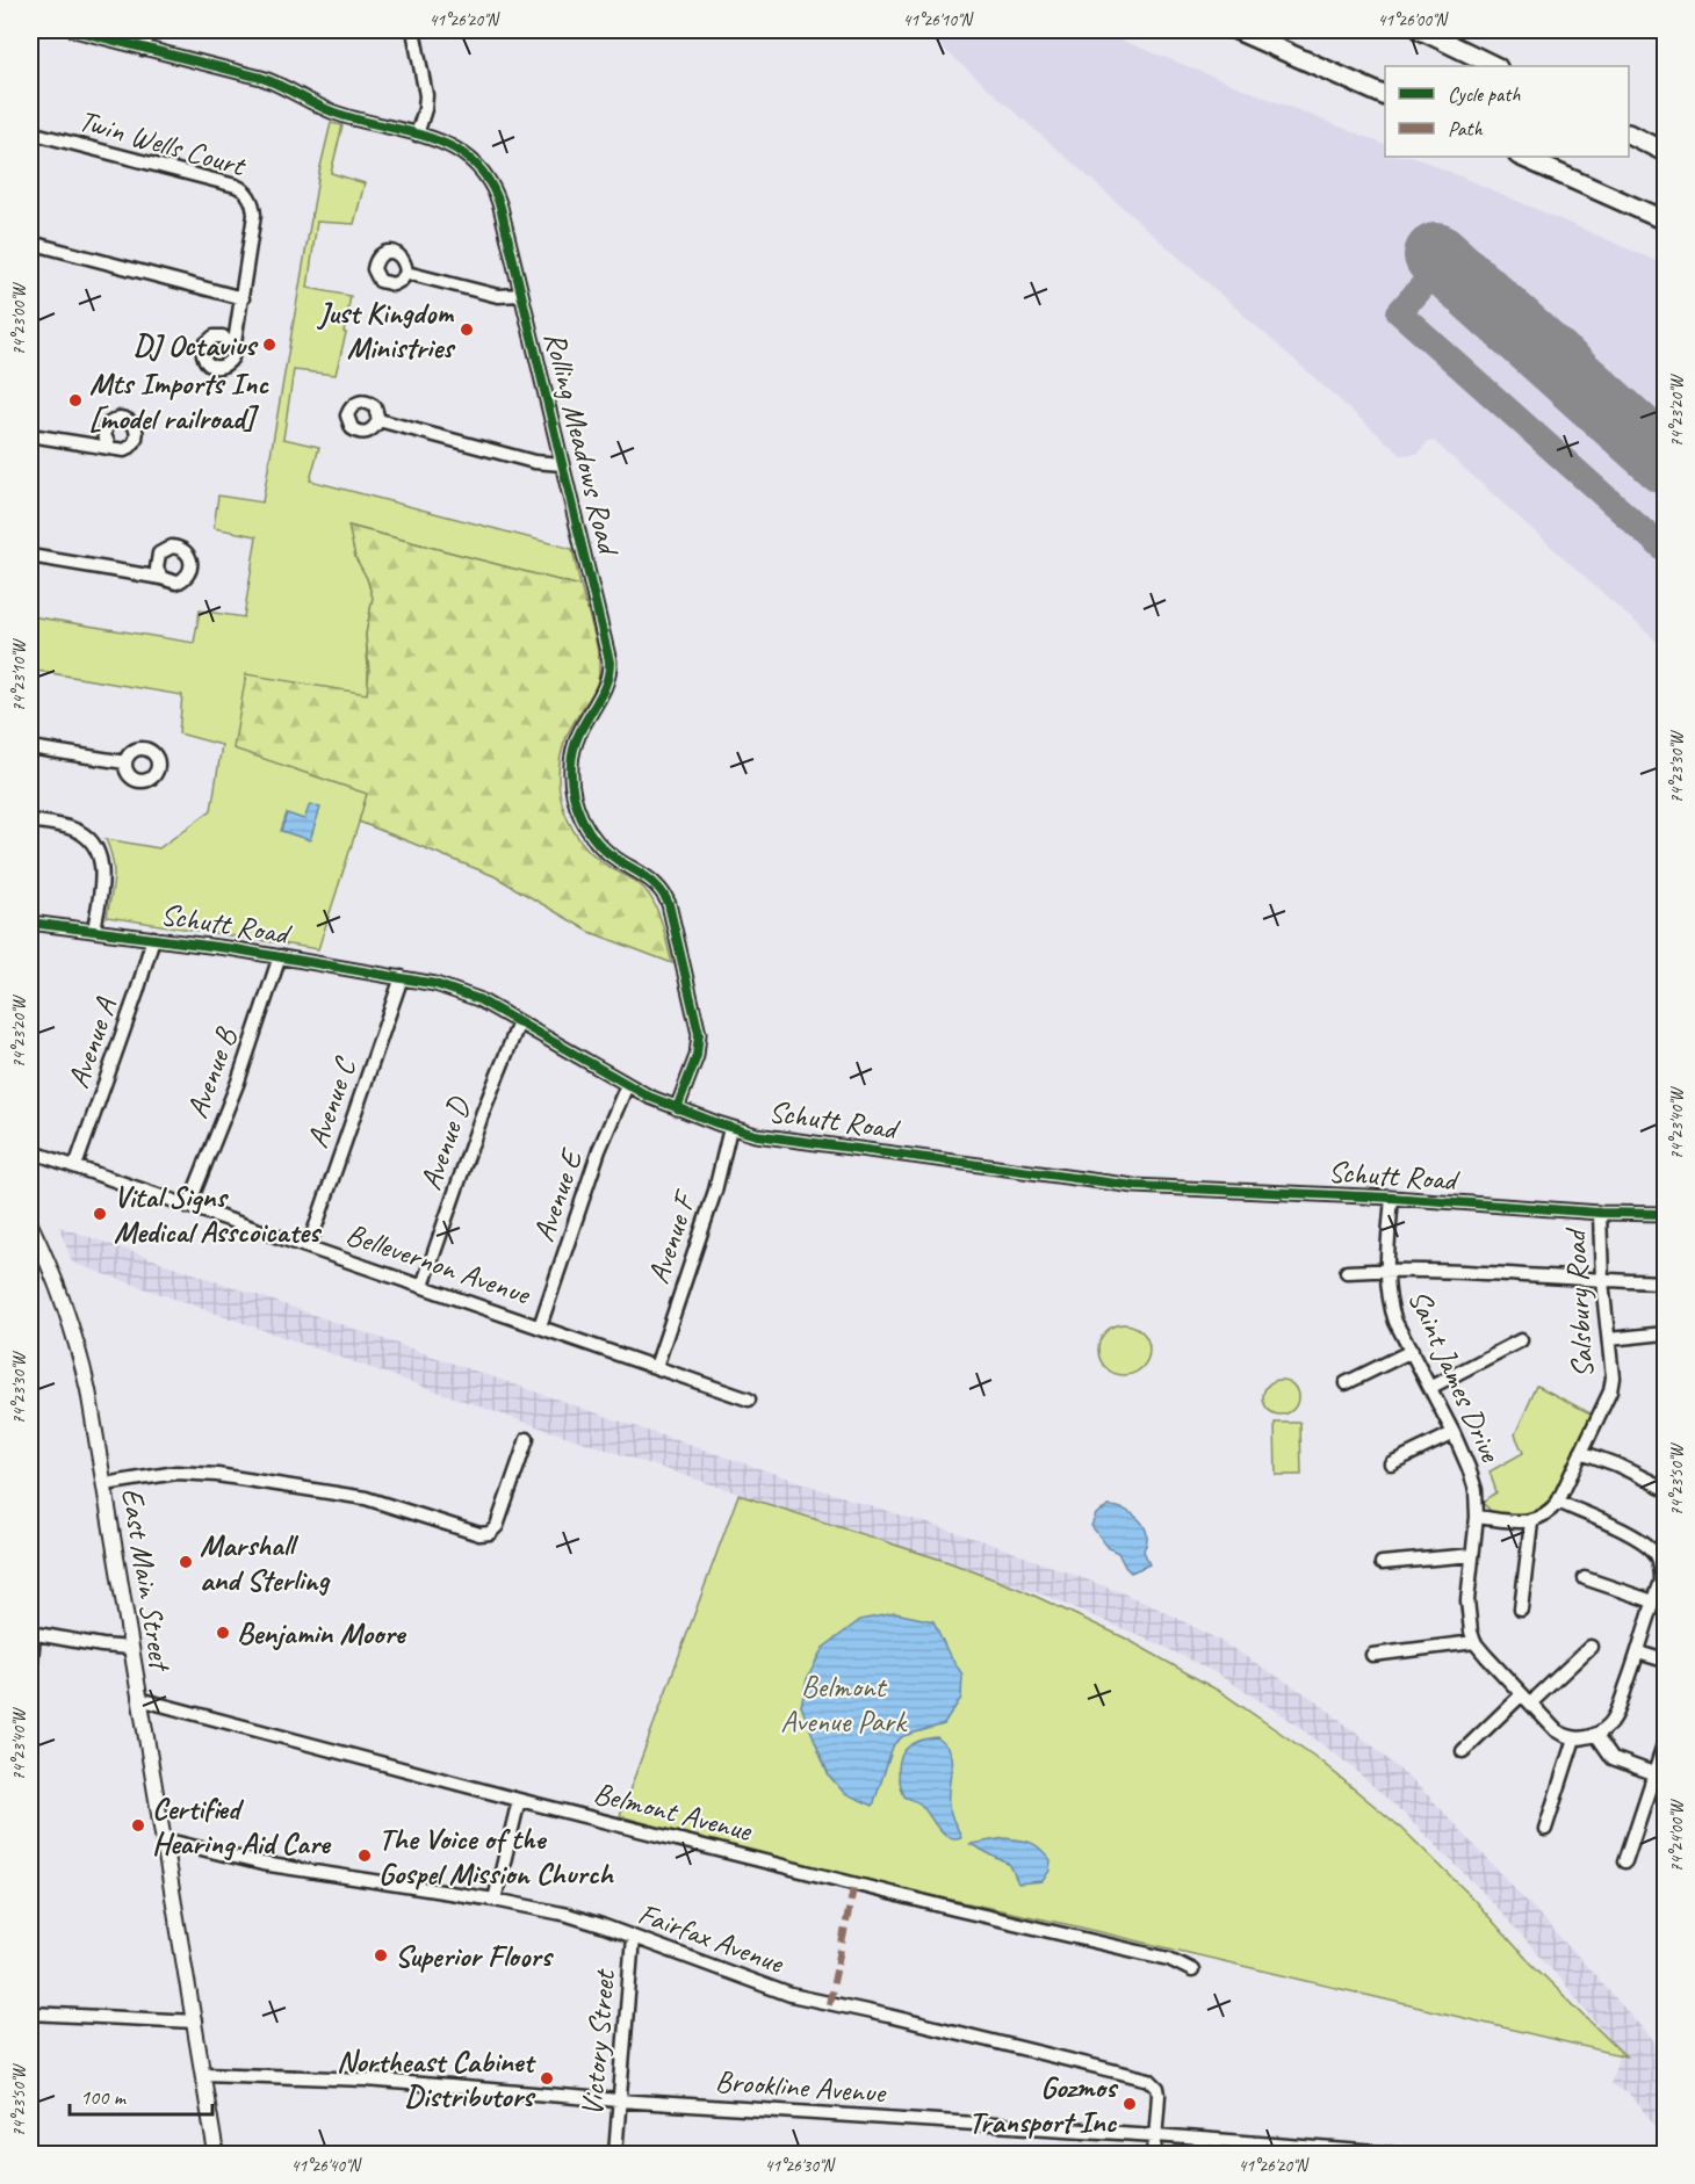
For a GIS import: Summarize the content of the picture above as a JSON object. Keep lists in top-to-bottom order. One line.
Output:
{"streets":{"main road":["East Main Street"],"street":["Twin Wells Court","Rolling Meadows Road","Schutt Road","Avenue A","Avenue B","Avenue C","Avenue D","Avenue E","Avenue F","Bellevernon Avenue","Salsbury Road","Saint James Drive","Belmont Avenue","Fairfax Avenue","Victory Street","Brookline Avenue"]},"crossings":[["Rolling Meadows Road","Schutt Road"],["Schutt Road","Avenue A"],["Schutt Road","Avenue B"],["Schutt Road","Avenue C"],["Schutt Road","Avenue D"],["Schutt Road","Avenue E"],["Schutt Road","Avenue F"],["Schutt Road","Salsbury Road"],["Schutt Road","Saint James Drive"],["Avenue A","Bellevernon Avenue"],["Avenue B","Bellevernon Avenue"],["Avenue C","Bellevernon Avenue"],["Avenue D","Bellevernon Avenue"],["Avenue E","Bellevernon Avenue"],["Avenue F","Bellevernon Avenue"],["East Main Street","Belmont Avenue"],["East Main Street","Fairfax Avenue"],["East Main Street","Brookline Avenue"],["Fairfax Avenue","Victory Street"],["Fairfax Avenue","Brookline Avenue"],["Victory Street","Brookline Avenue"]],"parks":["Belmont Avenue Park"],"places":["Just Kingdom Ministries","DJ Octavius","Mts Imports Inc [model railroad]","Vital Signs Medical Asscoicates","Marshall and Sterling","Benjamin Moore","Certified Hearing Aid Care","The Voice of the Gospel Mission Church","Superior Floors","Northeast Cabinet Distributors","Gozmos Transport Inc"],"legend":["Cycle path","Path"],"scale_bar":"100 m","coordinates":["41°26'20\"N","41°26'10\"N","41°26'00\"N","74°23'00\"W","74°23'20\"W","74°23'10\"W","74°23'30\"W","74°23'40\"W","74°23'50\"W","74°24'00\"W","41°26'40\"N","41°26'30\"N"]}
